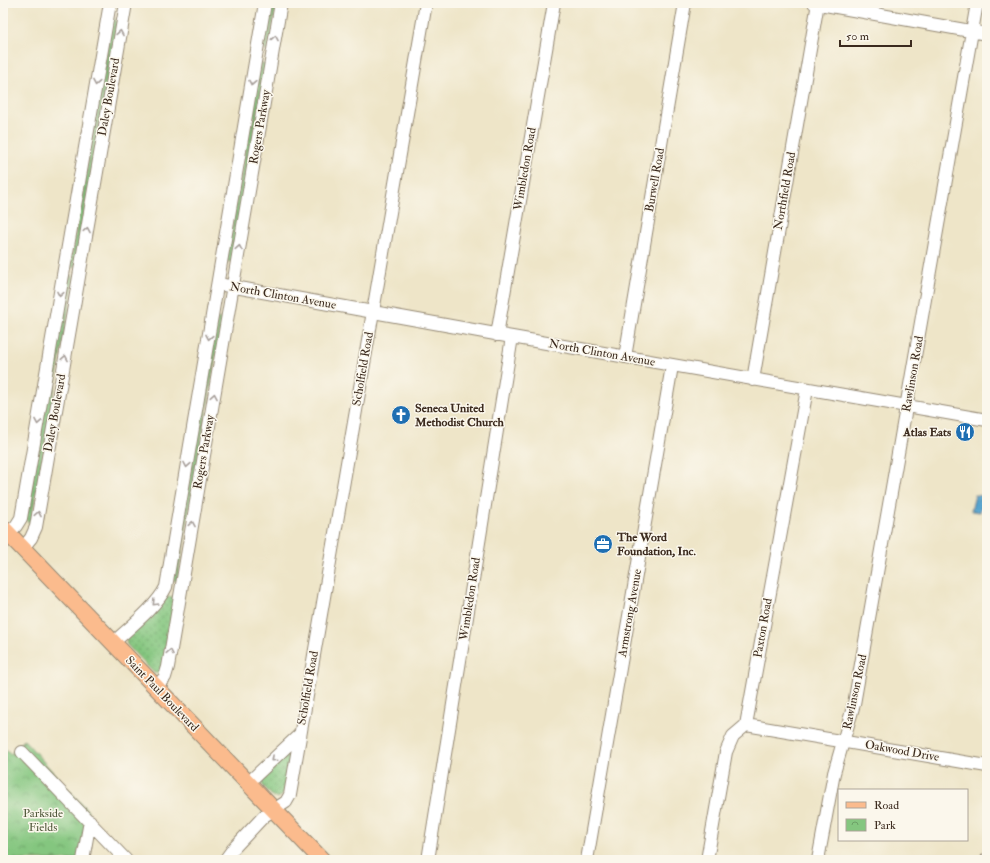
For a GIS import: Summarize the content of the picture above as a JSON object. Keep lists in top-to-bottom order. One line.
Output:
{"streets":{"main road":["Saint Paul Boulevard"],"street":["Daley Boulevard","Rogers Parkway","Wimbledon Road","Burwell Road","Northfield Road","North Clinton Avenue","Scholfield Road","Rawlinson Road","Armstrong Avenue","Paxton Road","Oakwood Drive"]},"crossings":[["Daley Boulevard","Saint Paul Boulevard"],["Rogers Parkway","North Clinton Avenue"],["Rogers Parkway","Saint Paul Boulevard"],["Wimbledon Road","North Clinton Avenue"],["Burwell Road","North Clinton Avenue"],["Northfield Road","North Clinton Avenue"],["North Clinton Avenue","Scholfield Road"],["North Clinton Avenue","Rawlinson Road"],["North Clinton Avenue","Armstrong Avenue"],["North Clinton Avenue","Paxton Road"],["Scholfield Road","Saint Paul Boulevard"],["Rawlinson Road","Oakwood Drive"],["Paxton Road","Oakwood Drive"]],"parks":["Parkside Fields"],"places":{"church":["Seneca United Methodist Church"],"restaurant":["Atlas Eats"],"office":["The Word Foundation, Inc."]},"legend":["Road","Park"],"scale_bar":"50 m"}
